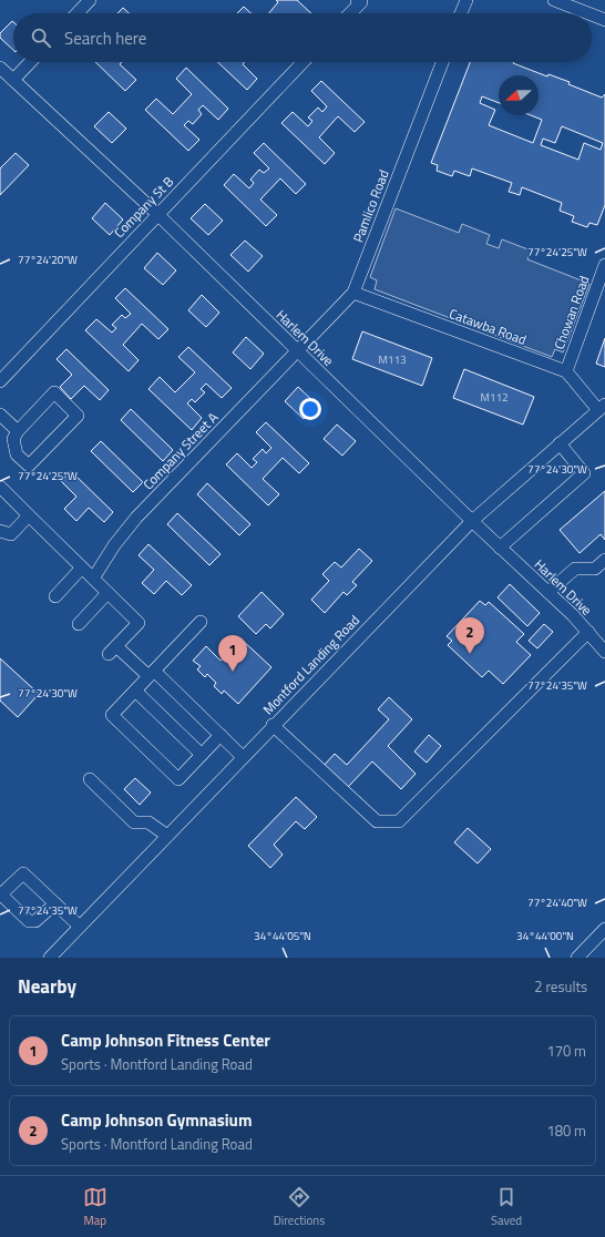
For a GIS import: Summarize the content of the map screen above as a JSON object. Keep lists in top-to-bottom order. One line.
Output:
{"streets":{"street":["Pamlico Road","Company St B","Chowan Road","Catawba Road","Harlem Drive","Company Street A","Montford Landing Road"]},"crossings":[["Pamlico Road","Catawba Road"],["Pamlico Road","Harlem Drive"],["Pamlico Road","Company Street A"],["Company St B","Harlem Drive"],["Chowan Road","Catawba Road"],["Harlem Drive","Company Street A"],["Harlem Drive","Montford Landing Road"]],"house_numbers":["M113","M112"],"north":"left","page":{"search":"Search here","pins":["2","1"],"heading":["Nearby","2 results"],"list":[{"mark":"1","name":"Camp Johnson Fitness Center","note":"Sports · Montford Landing Road","value":"170 m"},{"mark":"2","name":"Camp Johnson Gymnasium","note":"Sports · Montford Landing Road","value":"180 m"}],"nav":["Map","Directions","Saved"]},"coordinates":["77°24'25\"W","77°24'20\"W","77°24'30\"W","77°24'35\"W","77°24'40\"W","34°44'05\"N","34°44'00\"N"]}
